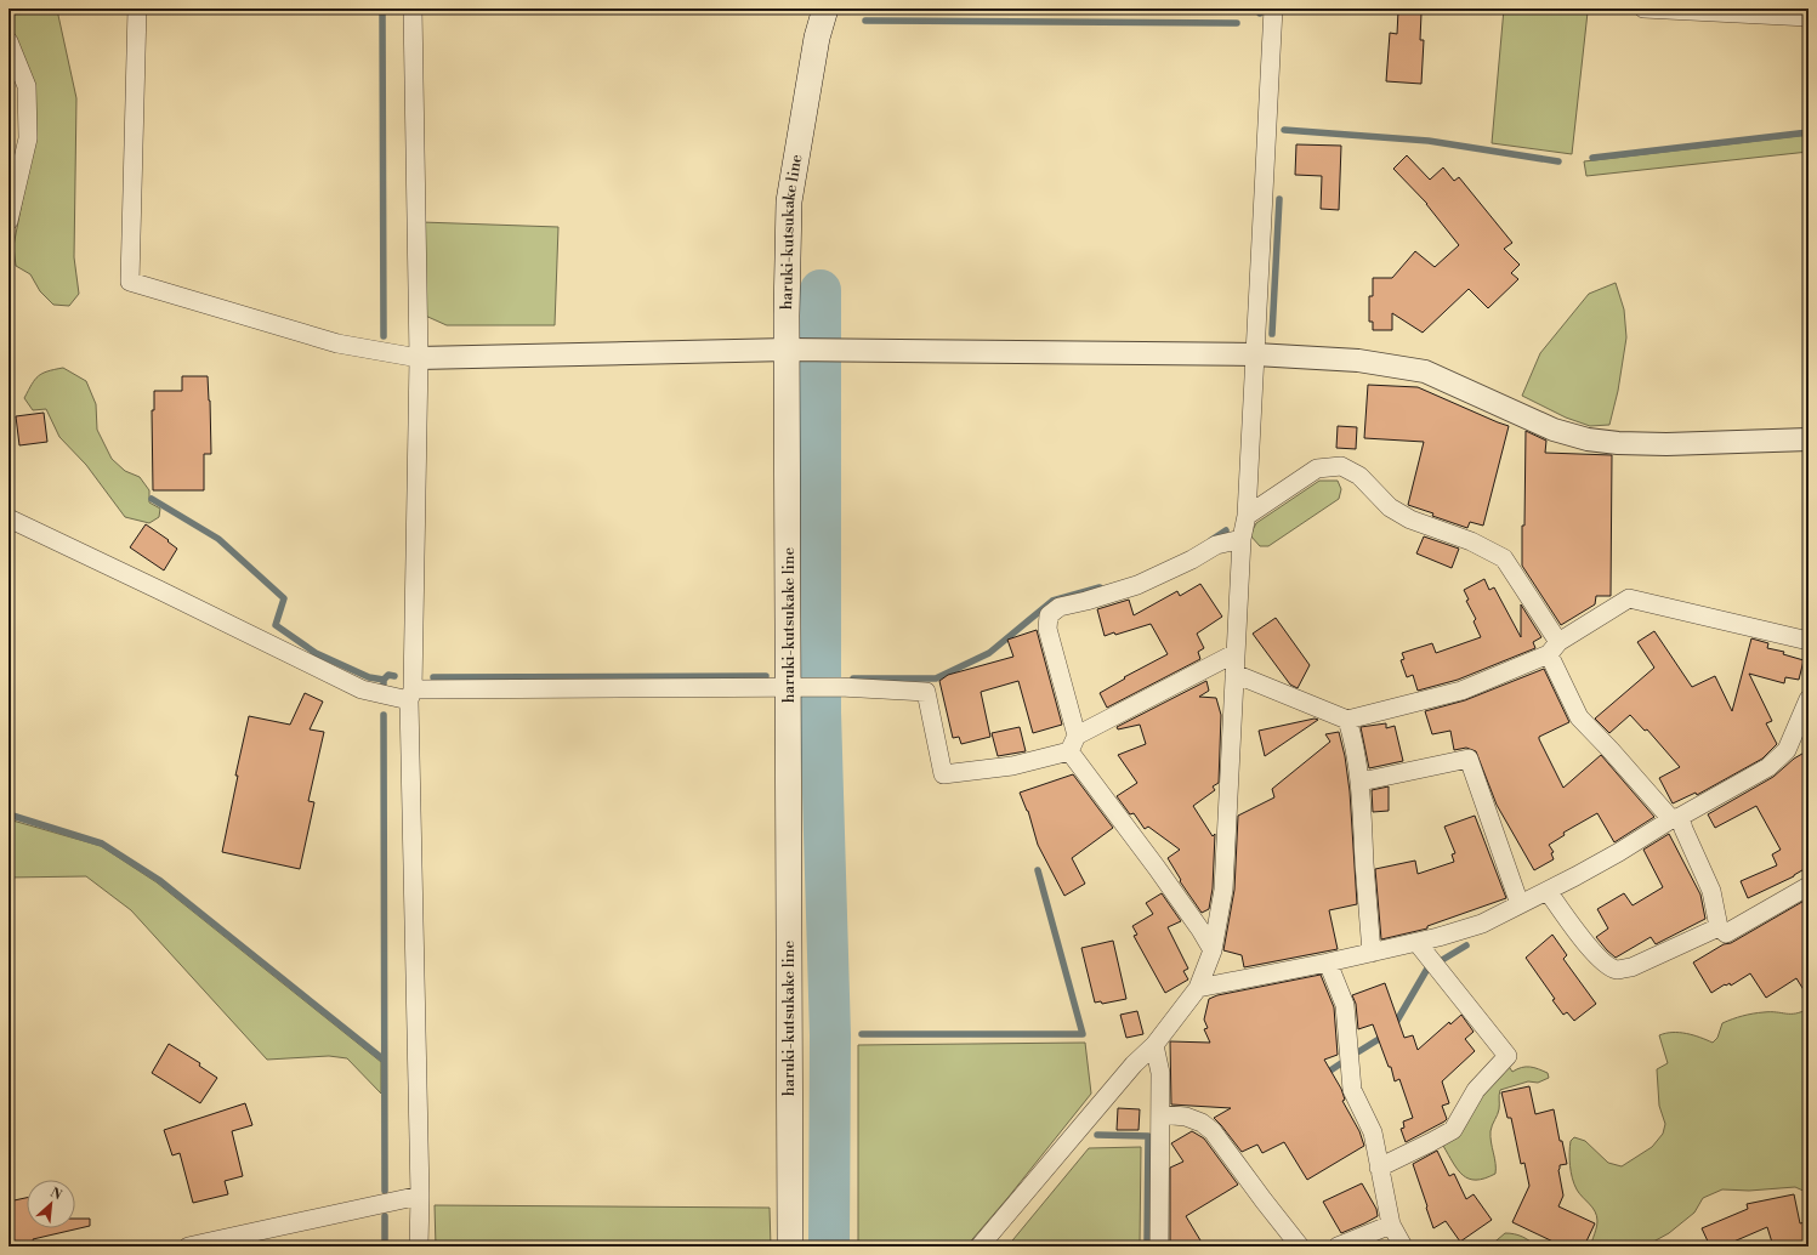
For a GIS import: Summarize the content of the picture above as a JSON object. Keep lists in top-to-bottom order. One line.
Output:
{"streets":{"main road":["haruki-kutsukake line"]},"north":"top right"}
